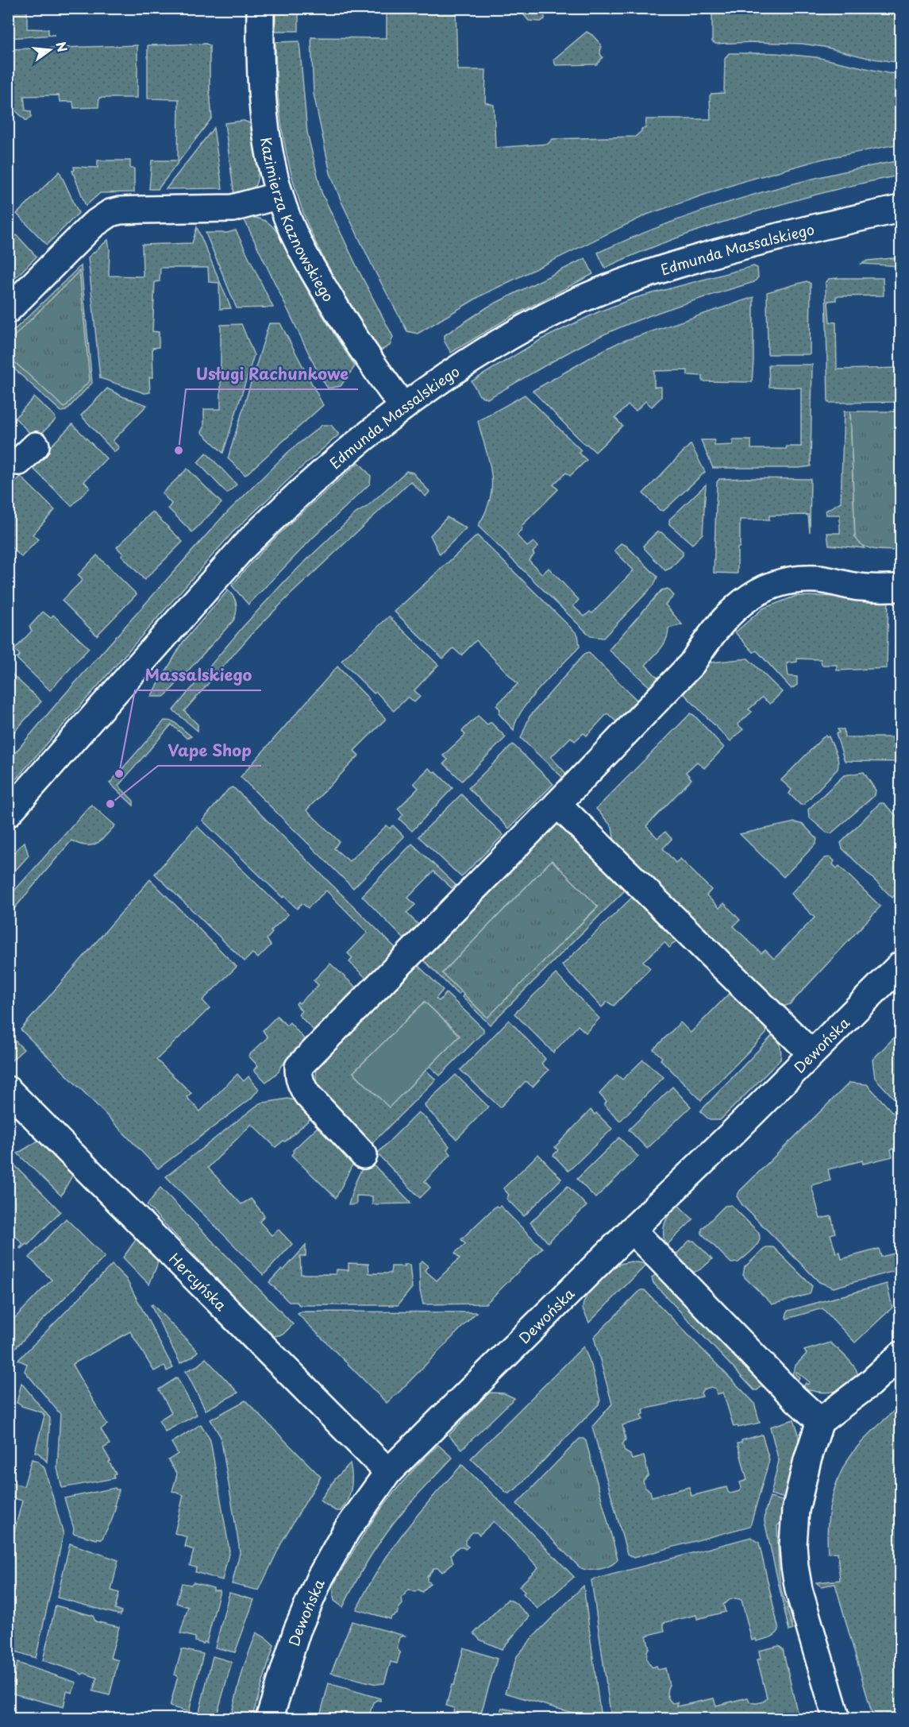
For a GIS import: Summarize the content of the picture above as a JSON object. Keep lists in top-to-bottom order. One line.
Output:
{"streets":{"street":["Kazimierza Kaznowskiego","Edmunda Massalskiego","Dewońska","Hercyńska"]},"crossings":[["Kazimierza Kaznowskiego","Edmunda Massalskiego"],["Dewońska","Hercyńska"]],"places":["Usługi Rachunkowe","Massalskiego","Vape Shop"],"north":"right"}
